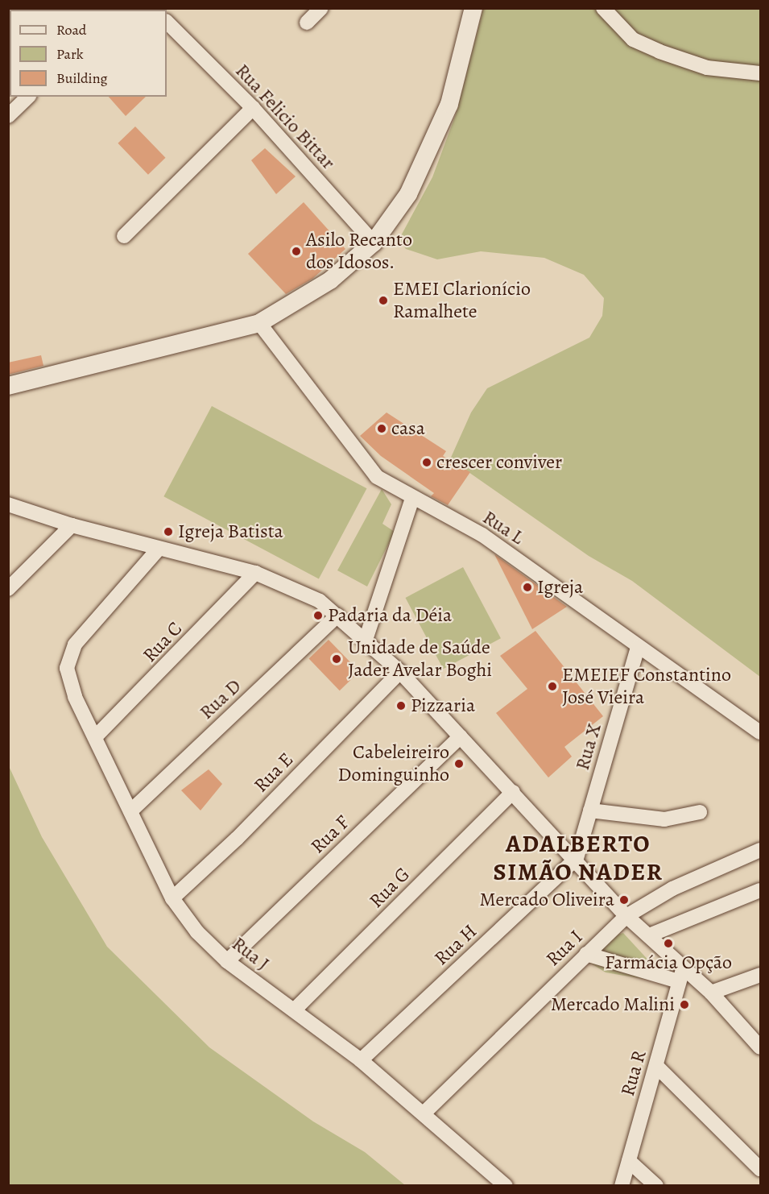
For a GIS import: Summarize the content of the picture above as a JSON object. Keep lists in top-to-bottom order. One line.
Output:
{"streets":{"street":["Rua Felicio Bittar","Rua L","Rua C","Rua D","Rua X","Rua E","Rua F","Rua G","Rua H","Rua I","Rua J","Rua R"]},"crossings":[["Rua L","Rua X"],["Rua C","Rua J"],["Rua D","Rua J"],["Rua X","Rua H"],["Rua E","Rua J"],["Rua F","Rua J"],["Rua G","Rua J"],["Rua H","Rua J"],["Rua I","Rua J"]],"districts":["ADALBERTO SIMÃO NADER"],"places":["Asilo Recanto dos Idosos.","EMEI Clarionício Ramalhete","casa","crescer conviver","Igreja Batista","Igreja","Padaria da Déia","Unidade de Saúde Jader Avelar Boghi","EMEIEF Constantino José Vieira","Pizzaria","Cabeleireiro Dominguinho","Mercado Oliveira","Farmácia Opção","Mercado Malini"],"legend":["Road","Park","Building"]}
